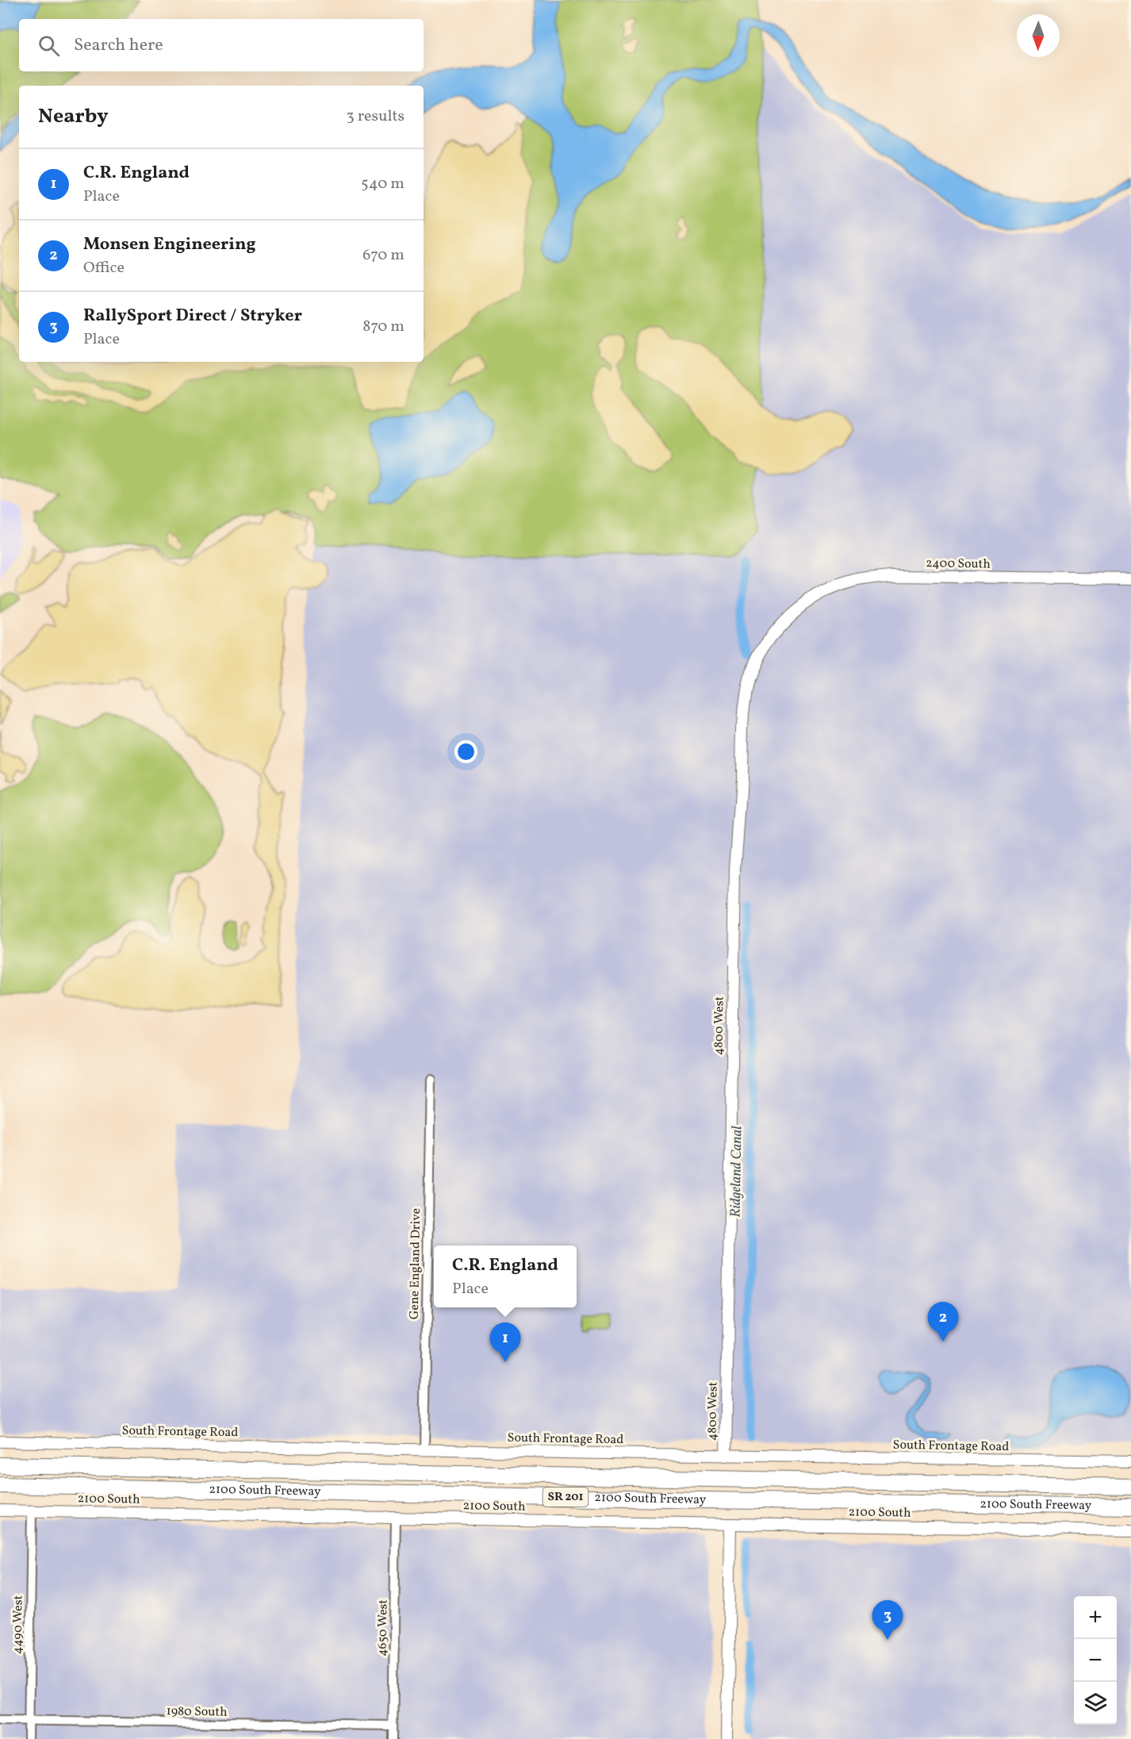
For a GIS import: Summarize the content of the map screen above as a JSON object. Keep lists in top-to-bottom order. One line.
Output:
{"streets":{"highway":["2100 South Freeway","SR 201"],"street":["2400 South","4800 West","Gene England Drive","South Frontage Road","2100 South","4490 West","4650 West","1980 South"]},"crossings":[["2400 South","4800 West"],["4800 West","South Frontage Road"],["Gene England Drive","South Frontage Road"],["2100 South","4490 West"],["2100 South","4650 West"],["4490 West","1980 South"],["4650 West","1980 South"]],"water":["Ridgeland Canal"],"north":"bottom","page":{"search":"Search here","heading":["Nearby","3 results"],"list":[{"mark":"1","name":"C.R. England","note":"Place","value":"540 m"},{"mark":"2","name":"Monsen Engineering","note":"Office","value":"670 m"},{"mark":"3","name":"RallySport Direct / Stryker","note":"Place","value":"870 m"}],"popup":["C.R. England","Place"],"pins":["2","1","3"],"map_buttons":["+","−"]}}
